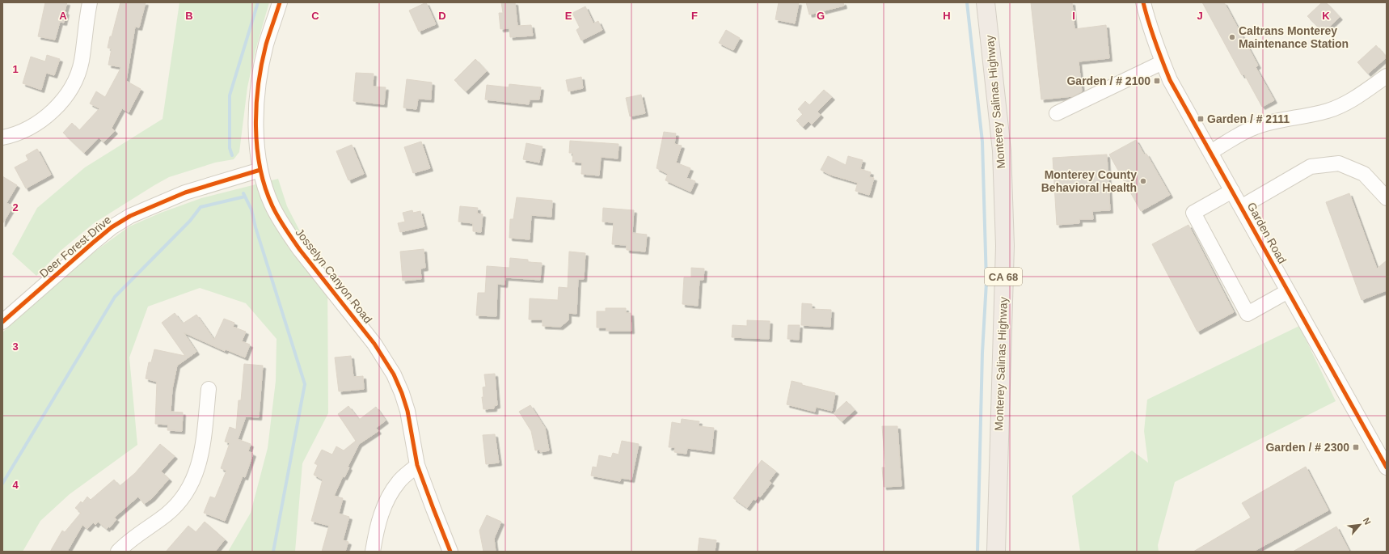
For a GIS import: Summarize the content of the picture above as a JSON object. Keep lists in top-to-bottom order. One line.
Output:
{"streets":{"highway":["Monterey Salinas Highway","CA 68"],"street":["Garden Road","Deer Forest Drive","Josselyn Canyon Road"]},"crossings":[["Deer Forest Drive","Josselyn Canyon Road"]],"places":{"other":["Caltrans Monterey Maintenance Station","Monterey County Behavioral Health"],"transit":["Garden / # 2100","Garden / # 2111","Garden / # 2300"]},"north":"top right","grid":{"columns":["A","B","C","D","E","F","G","H","I","J","K"],"rows":["1","2","3","4"]}}
